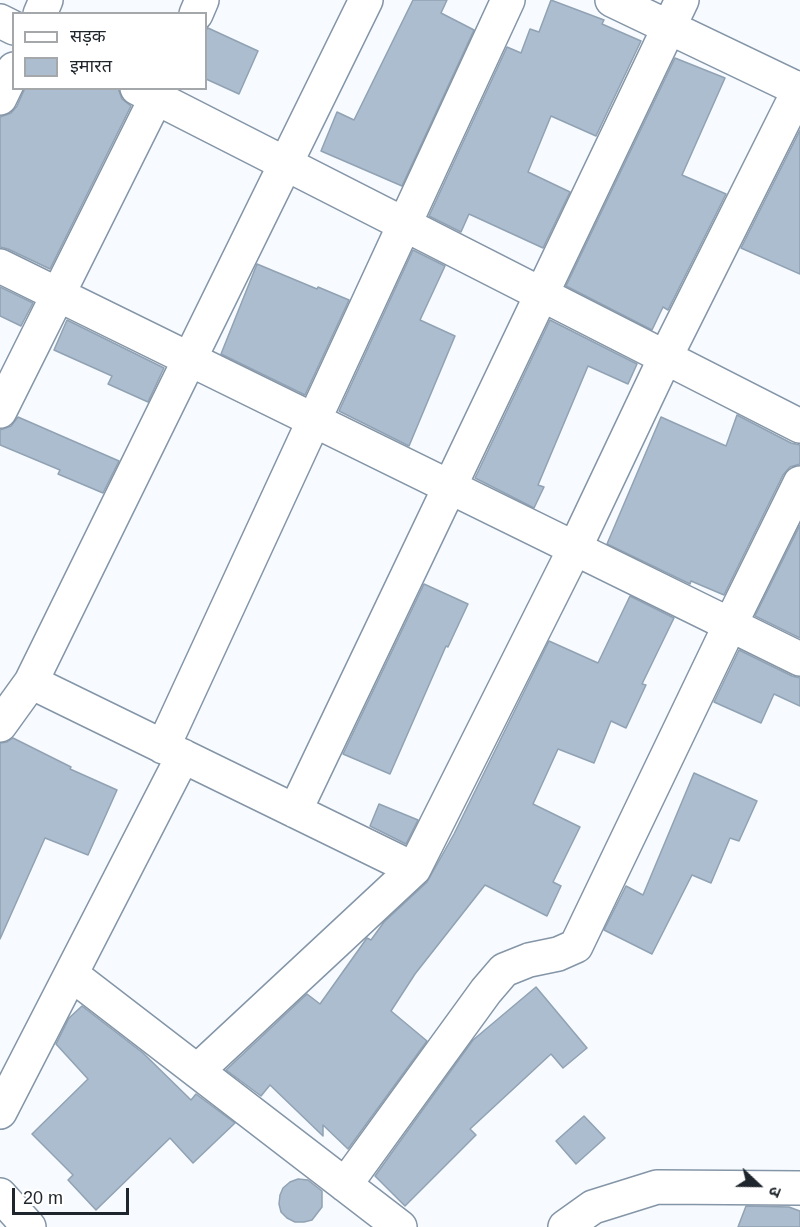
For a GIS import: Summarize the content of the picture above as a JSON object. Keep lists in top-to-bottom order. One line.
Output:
{"legend":["सड़क","इमारत"],"scale_bar":"20 m","north":"right"}
